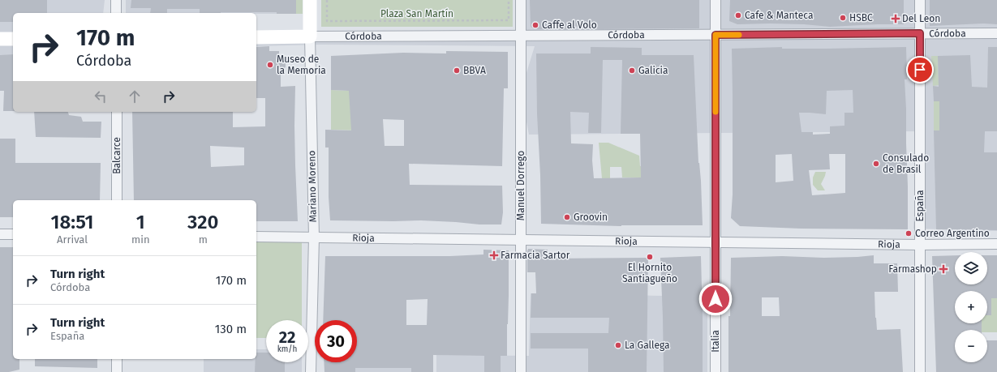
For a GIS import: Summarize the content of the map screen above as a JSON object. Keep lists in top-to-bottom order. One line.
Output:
{"streets":{"main road":["Córdoba","Mariano Moreno"],"street":["Balcarce","Manuel Dorrego","España","Rioja","Italia"]},"crossings":[["Córdoba","Manuel Dorrego"],["Córdoba","Mariano Moreno"],["Córdoba","España"],["Córdoba","Italia"],["Manuel Dorrego","Rioja"],["Mariano Moreno","Rioja"],["España","Rioja"],["Rioja","Italia"]],"parks":["Plaza San Martín"],"places":{"other":["Cafe & Manteca","HSBC","Caffe al Volo","Museo de la Memoria","BBVA","Galicia","Consulado de Brasil","Groovin","Correo Argentino","El Hornito Santiagueño","La Gallega"],"health":["Del Leon","Farmacia Sartor","Farmashop"]},"page":{"turn":["170 m","Córdoba"],"eta":["18:51","Arrival","1","min","320","m"],"map_buttons":["+","−"],"list":[{"name":"Turn right","note":"Córdoba","value":"170 m"},{"name":"Turn right","note":"España","value":"130 m"}],"speed":"22 km/h","limit":"30"}}
